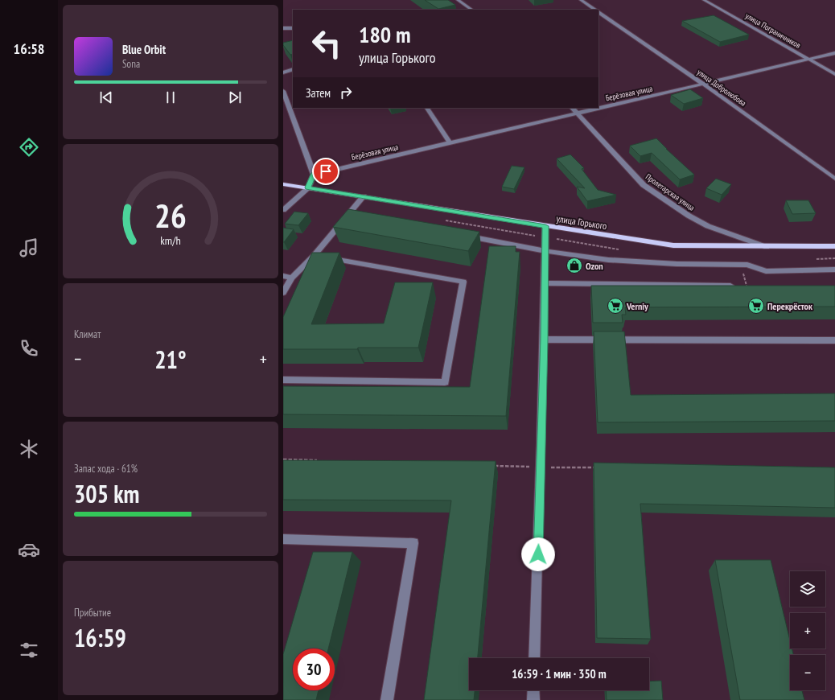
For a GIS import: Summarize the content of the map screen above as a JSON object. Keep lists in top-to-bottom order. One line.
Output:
{"streets":{"main road":["улица Горького"],"street":["улица Пограничников","улица Добролюбова","Берёзовая улица","Пролетарская улица"]},"crossings":[["улица Пограничников","Берёзовая улица"],["улица Добролюбова","Берёзовая улица"],["Берёзовая улица","Пролетарская улица"],["Пролетарская улица","улица Горького"]],"places":{"shop":["Ozon"],"supermarket":["Verniy","Перекрёсток"]},"page":{"tabs":"16:58","turn":["180 m","улица Горького"],"song":["Blue Orbit","Sona"],"then":"Затем","tile":["Климат",["Запас хода · 61%","305 km"],["Прибытие","16:59"]],"heat":["−","21°","+"],"map_buttons":["+","−"],"limit":"30","trip":"16:59 · 1 мин · 350 m","gauge":["26","km/h"]}}
